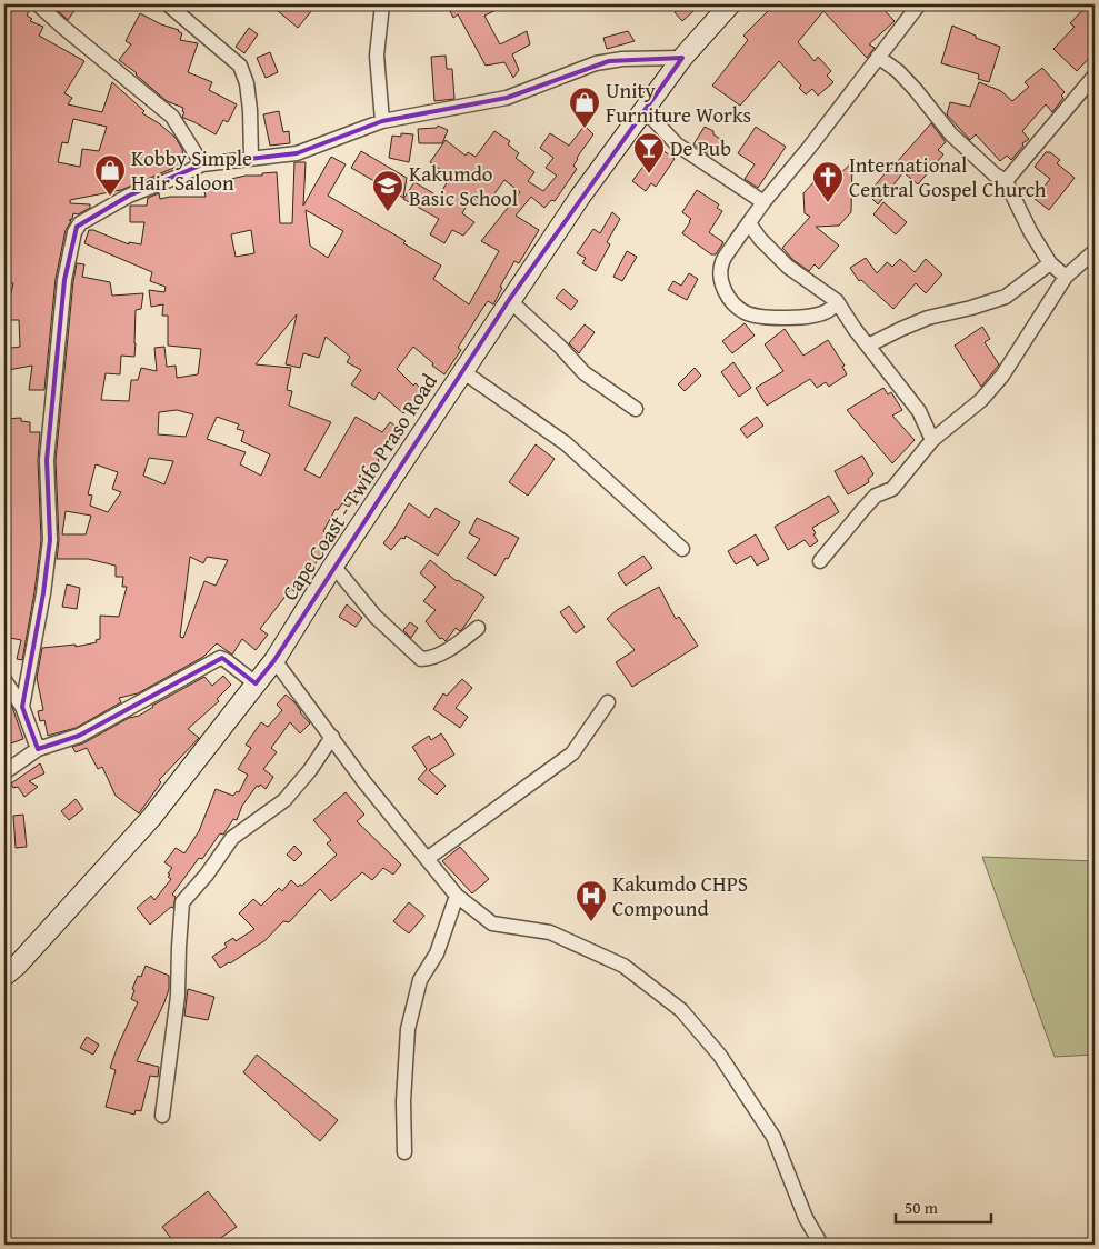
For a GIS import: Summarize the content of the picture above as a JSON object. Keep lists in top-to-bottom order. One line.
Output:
{"streets":{"main road":["Cape Coast - Twifo Praso Road"]},"places":{"shop":["Unity Furniture Works","Kobby Simple Hair Saloon"],"bar":["De Pub"],"church":["International Central Gospel Church"],"school or university":["Kakumdo Basic School"],"hospital":["Kakumdo CHPS Compound"]},"scale_bar":"50 m"}
